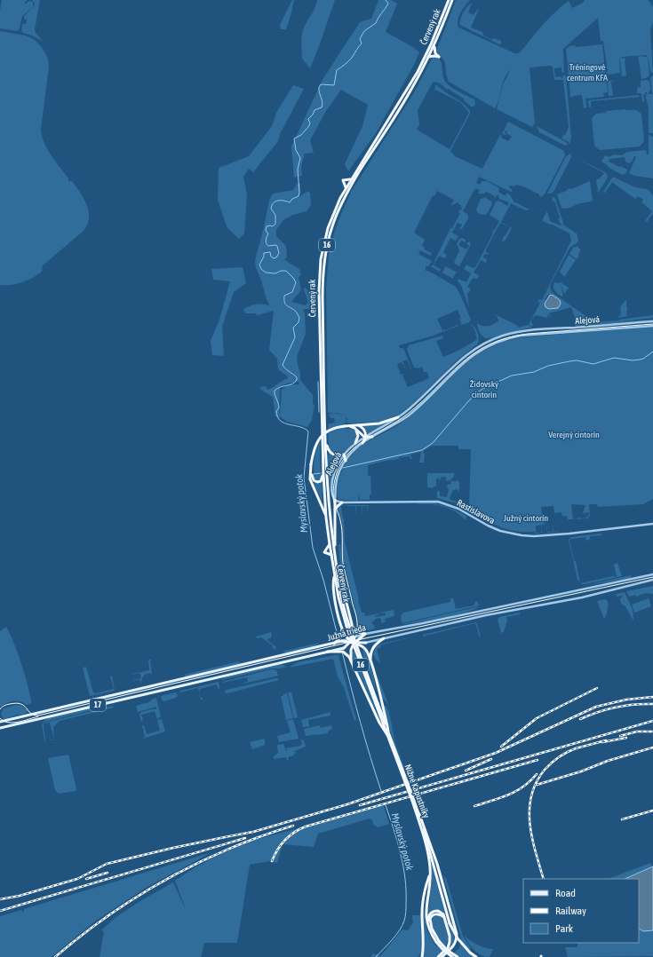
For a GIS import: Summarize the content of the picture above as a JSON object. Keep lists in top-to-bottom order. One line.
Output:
{"streets":{"highway":["Červený rak","16","Nižné Kapustníky"],"main road":["Južná trieda","17"],"street":["Alejová","Rastislavova"]},"crossings":[["Červený rak","Nižné Kapustníky"],["16","Nižné Kapustníky"],["Alejová","Rastislavova"]],"water":["Myslavský potok"],"parks":["Tréningové centrum KFA","Židovský cintorín","Verejný cintorín","Južný cintorín"],"legend":["Road","Railway","Park"]}
